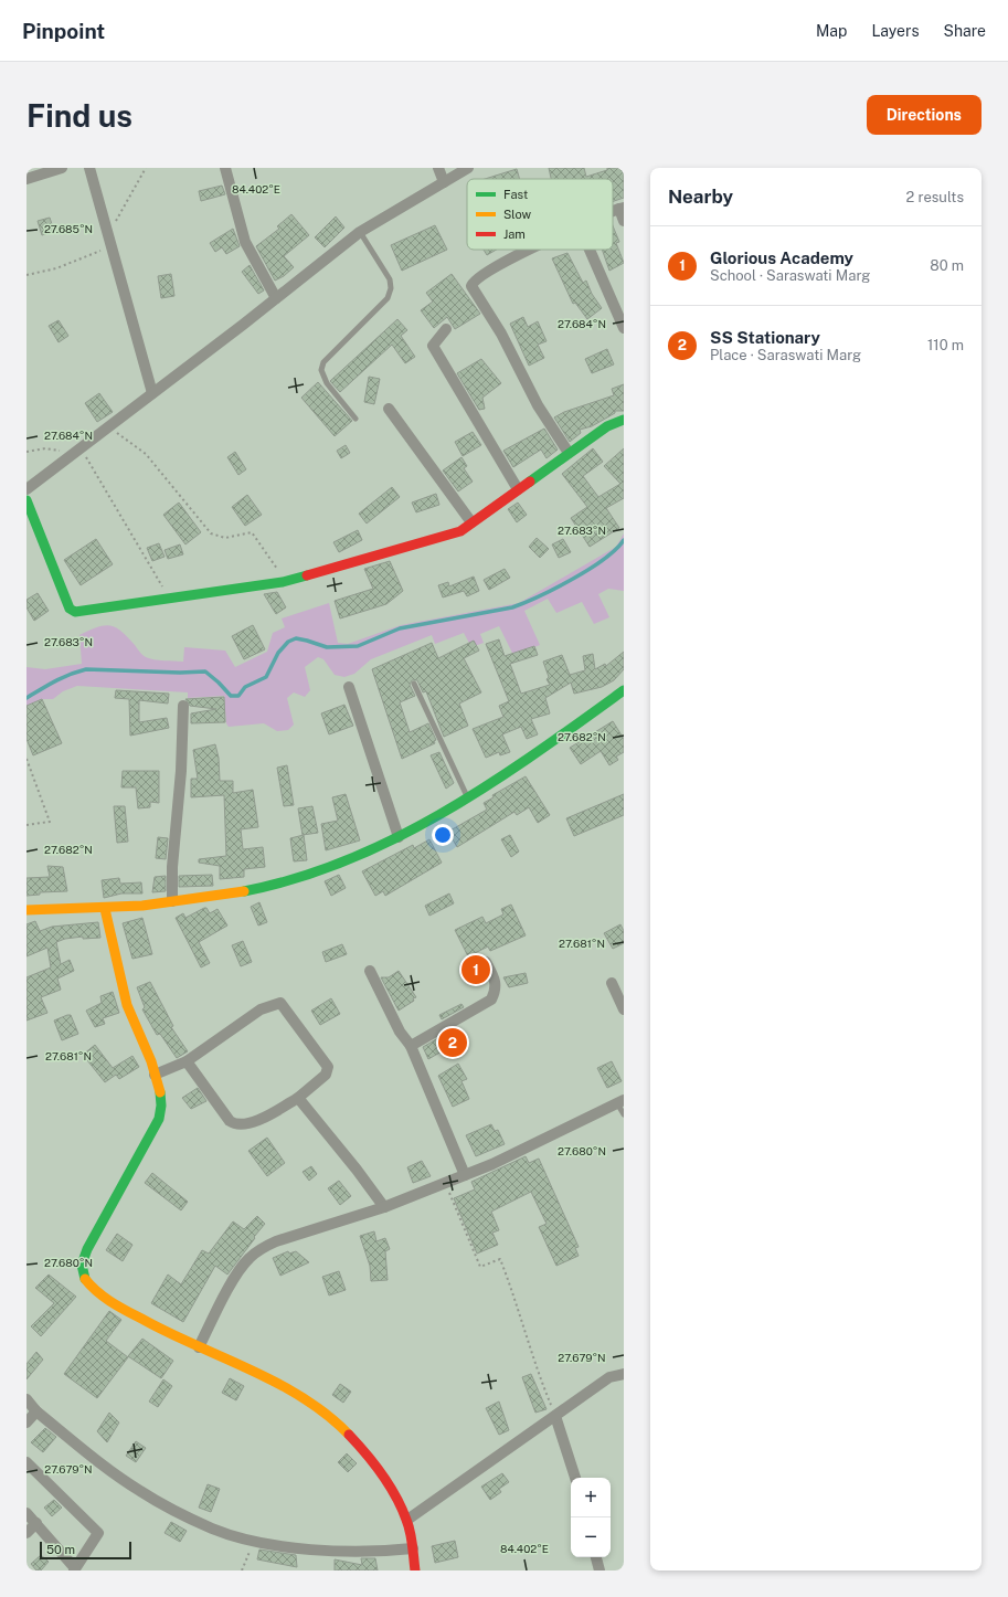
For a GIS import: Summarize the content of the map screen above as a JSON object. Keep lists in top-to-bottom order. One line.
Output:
{"legend":["Fast","Slow","Jam"],"scale_bar":"50 m","page":{"header":"Pinpoint","nav":["Map","Layers","Share"],"buttons":"Directions","title":"Find us","heading":["Nearby","2 results"],"list":[{"mark":"1","name":"Glorious Academy","note":"School · Saraswati Marg","value":"80 m"},{"mark":"2","name":"SS Stationary","note":"Place · Saraswati Marg","value":"110 m"}],"pins":["1","2"],"map_buttons":["+","−"],"scale":"50 m"},"coordinates":["84.402°E","27.685°N","27.684°N","27.683°N","27.682°N","27.681°N","27.680°N","27.679°N"]}
